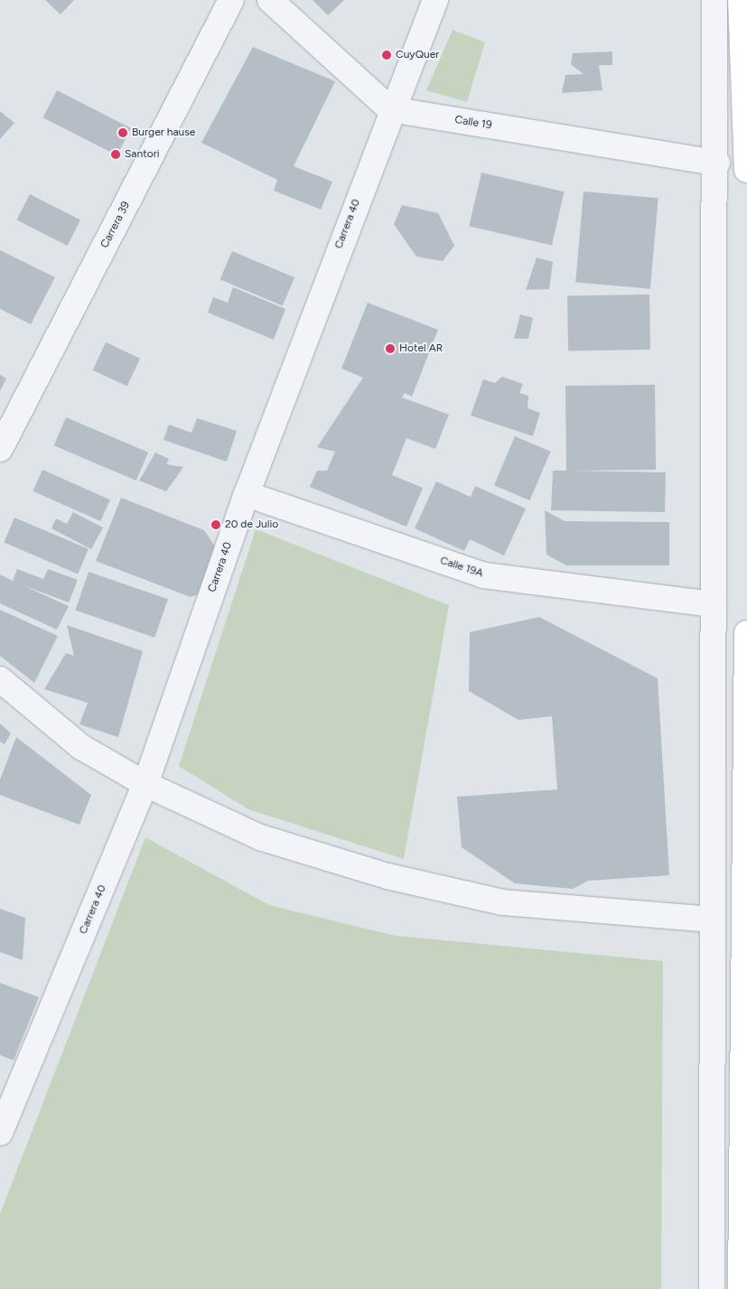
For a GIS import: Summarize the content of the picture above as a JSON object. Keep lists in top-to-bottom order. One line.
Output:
{"streets":{"street":["Calle 19","Carrera 40","Carrera 39","Calle 19A"]},"crossings":[["Calle 19","Carrera 40"],["Carrera 40","Calle 19A"]],"places":["CuyQuer","Burger hause","Santori","Hotel AR","20 de Julio"]}
